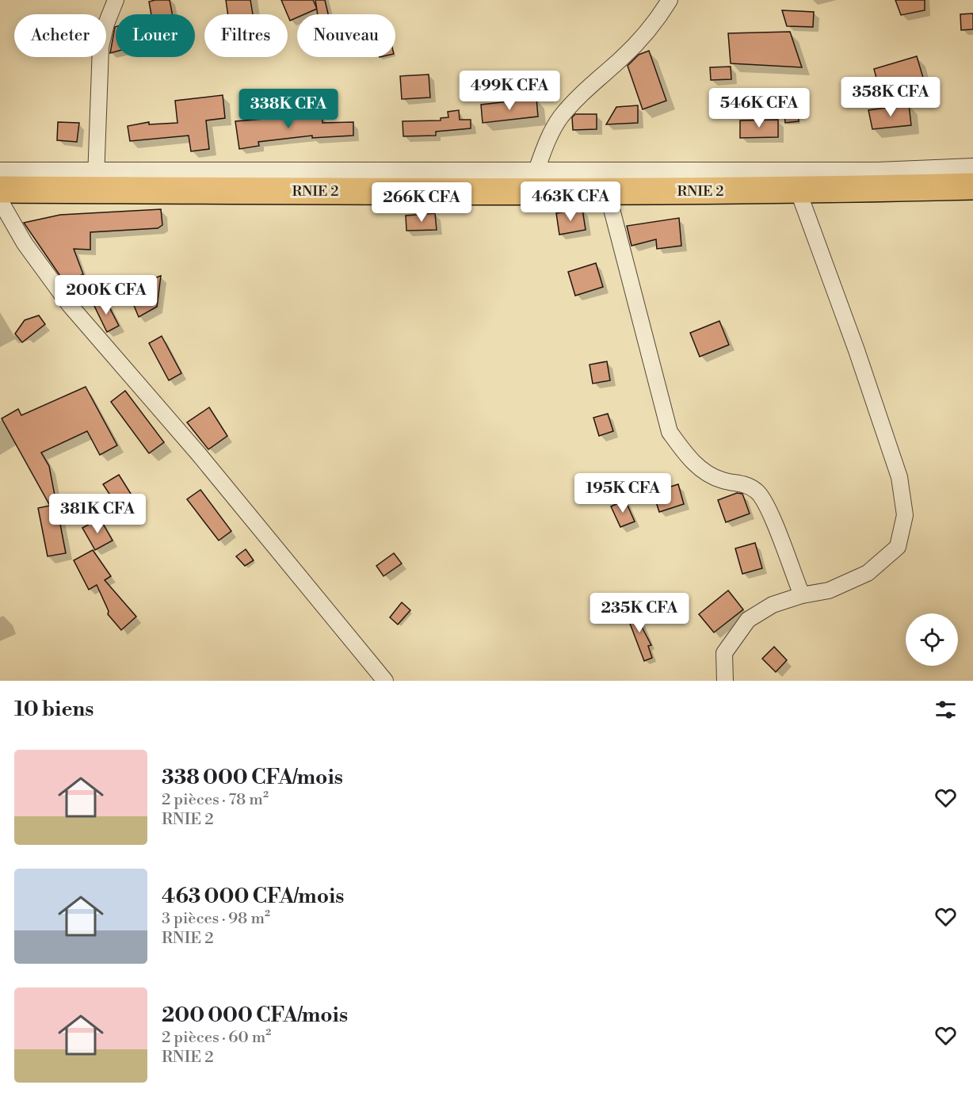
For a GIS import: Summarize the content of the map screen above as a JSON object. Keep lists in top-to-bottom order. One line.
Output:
{"streets":{"highway":["RNIE 2"]},"page":{"chip":["Acheter","Louer","Filtres","Nouveau"],"price":["499K CFA","358K CFA","546K CFA","338K CFA","463K CFA","266K CFA","200K CFA","195K CFA","381K CFA","235K CFA"],"heading":"10 biens","list":[{"name":"338 000 CFA/mois","note":"2 pièces · 78 m² · RNIE 2"},{"name":"463 000 CFA/mois","note":"3 pièces · 98 m² · RNIE 2"},{"name":"200 000 CFA/mois","note":"2 pièces · 60 m² · RNIE 2"}]}}
